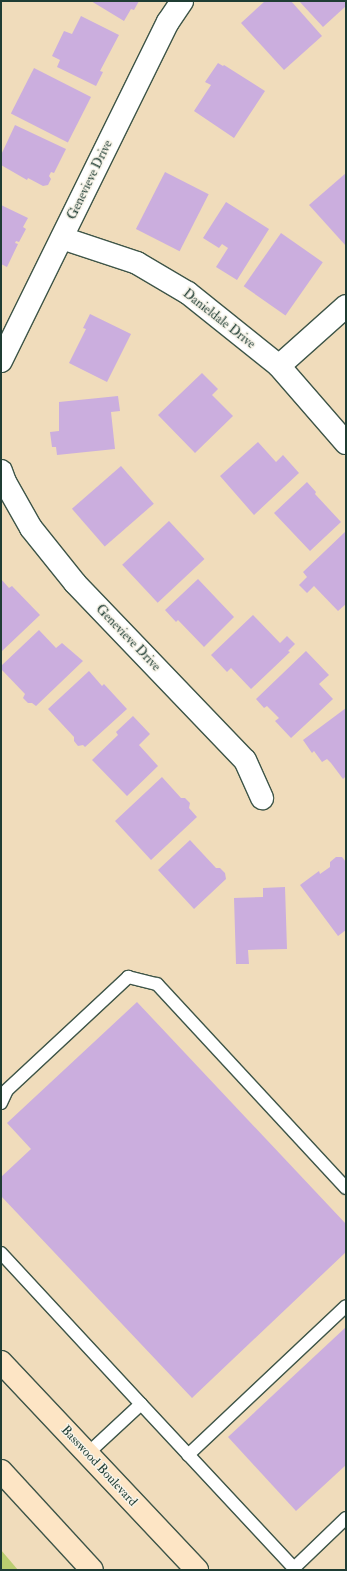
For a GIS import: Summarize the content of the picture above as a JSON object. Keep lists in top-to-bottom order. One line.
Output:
{"streets":{"main road":["Basswood Boulevard"],"street":["Genevieve Drive","Danieldale Drive"]},"crossings":[["Genevieve Drive","Danieldale Drive"]]}
